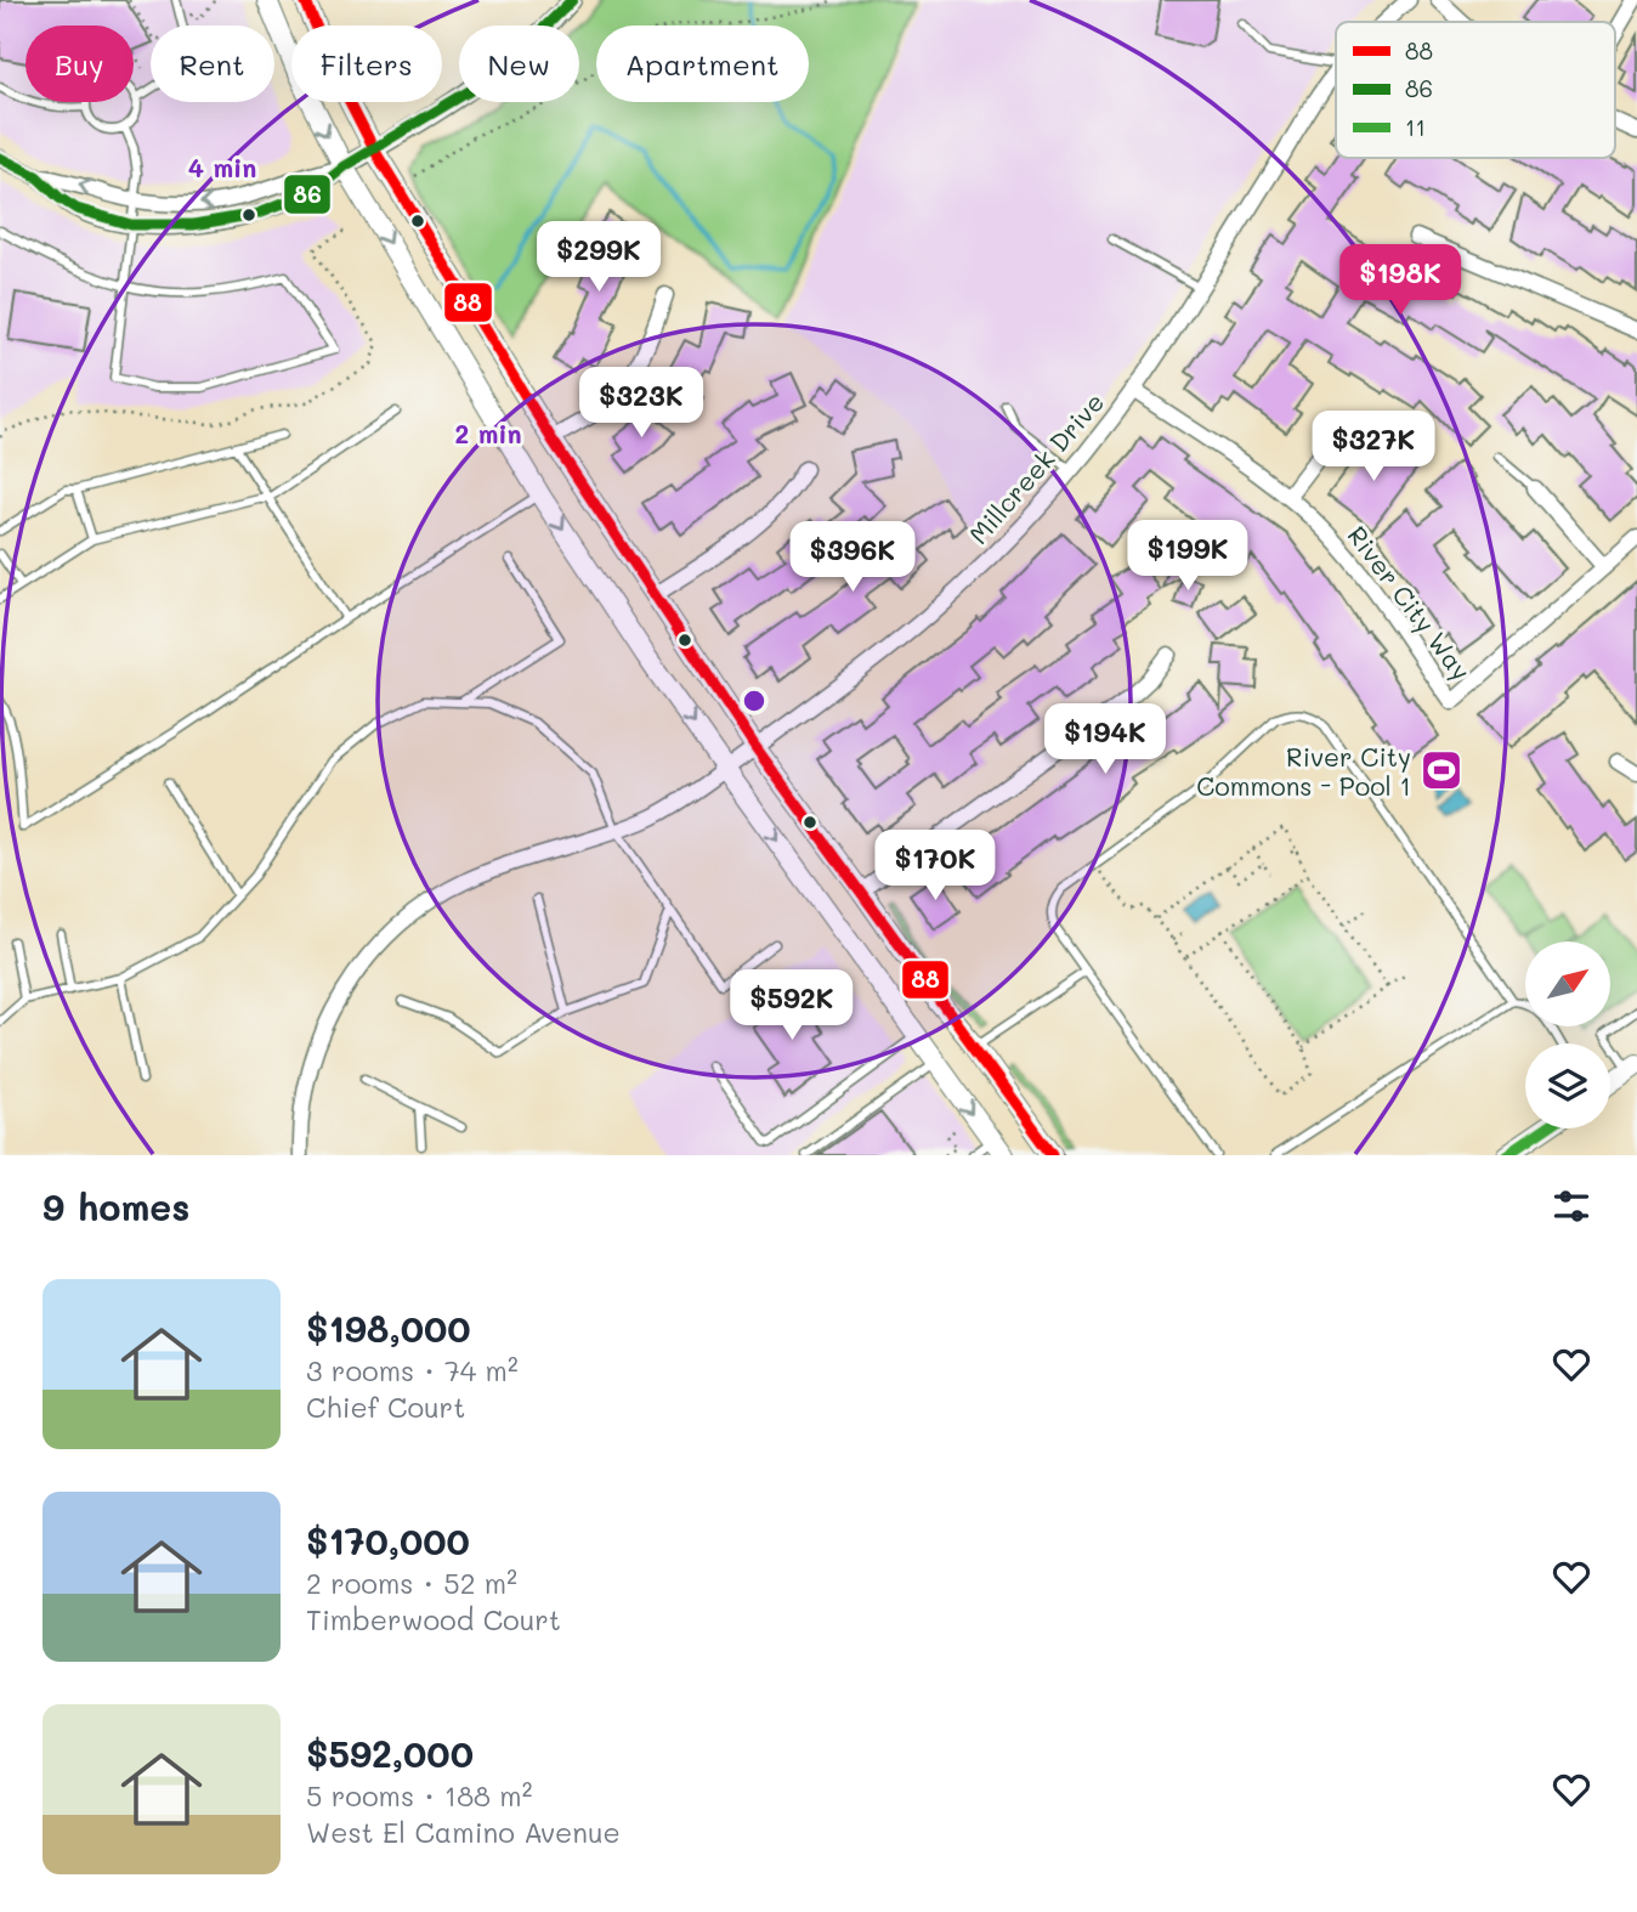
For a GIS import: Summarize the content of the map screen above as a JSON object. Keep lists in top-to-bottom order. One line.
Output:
{"streets":{"street":["Millcreek Drive","River City Way"]},"crossings":[["Millcreek Drive","River City Way"]],"places":{"sports":["River City Commons - Pool 1"]},"lines":["transit line 88","transit line 86","transit line 11"],"legend":["88","86","11"],"north":"top right","page":{"chip":["Buy","Rent","Filters","New","Apartment"],"price":["$299K","$198K","$323K","$327K","$199K","$396K","$194K","$170K","$592K"],"heading":"9 homes","list":[{"name":"$198,000","note":"3 rooms · 74 m² · Chief Court"},{"name":"$170,000","note":"2 rooms · 52 m² · Timberwood Court"},{"name":"$592,000","note":"5 rooms · 188 m² · West El Camino Avenue"}]},"rings":["4 min","2 min"]}
